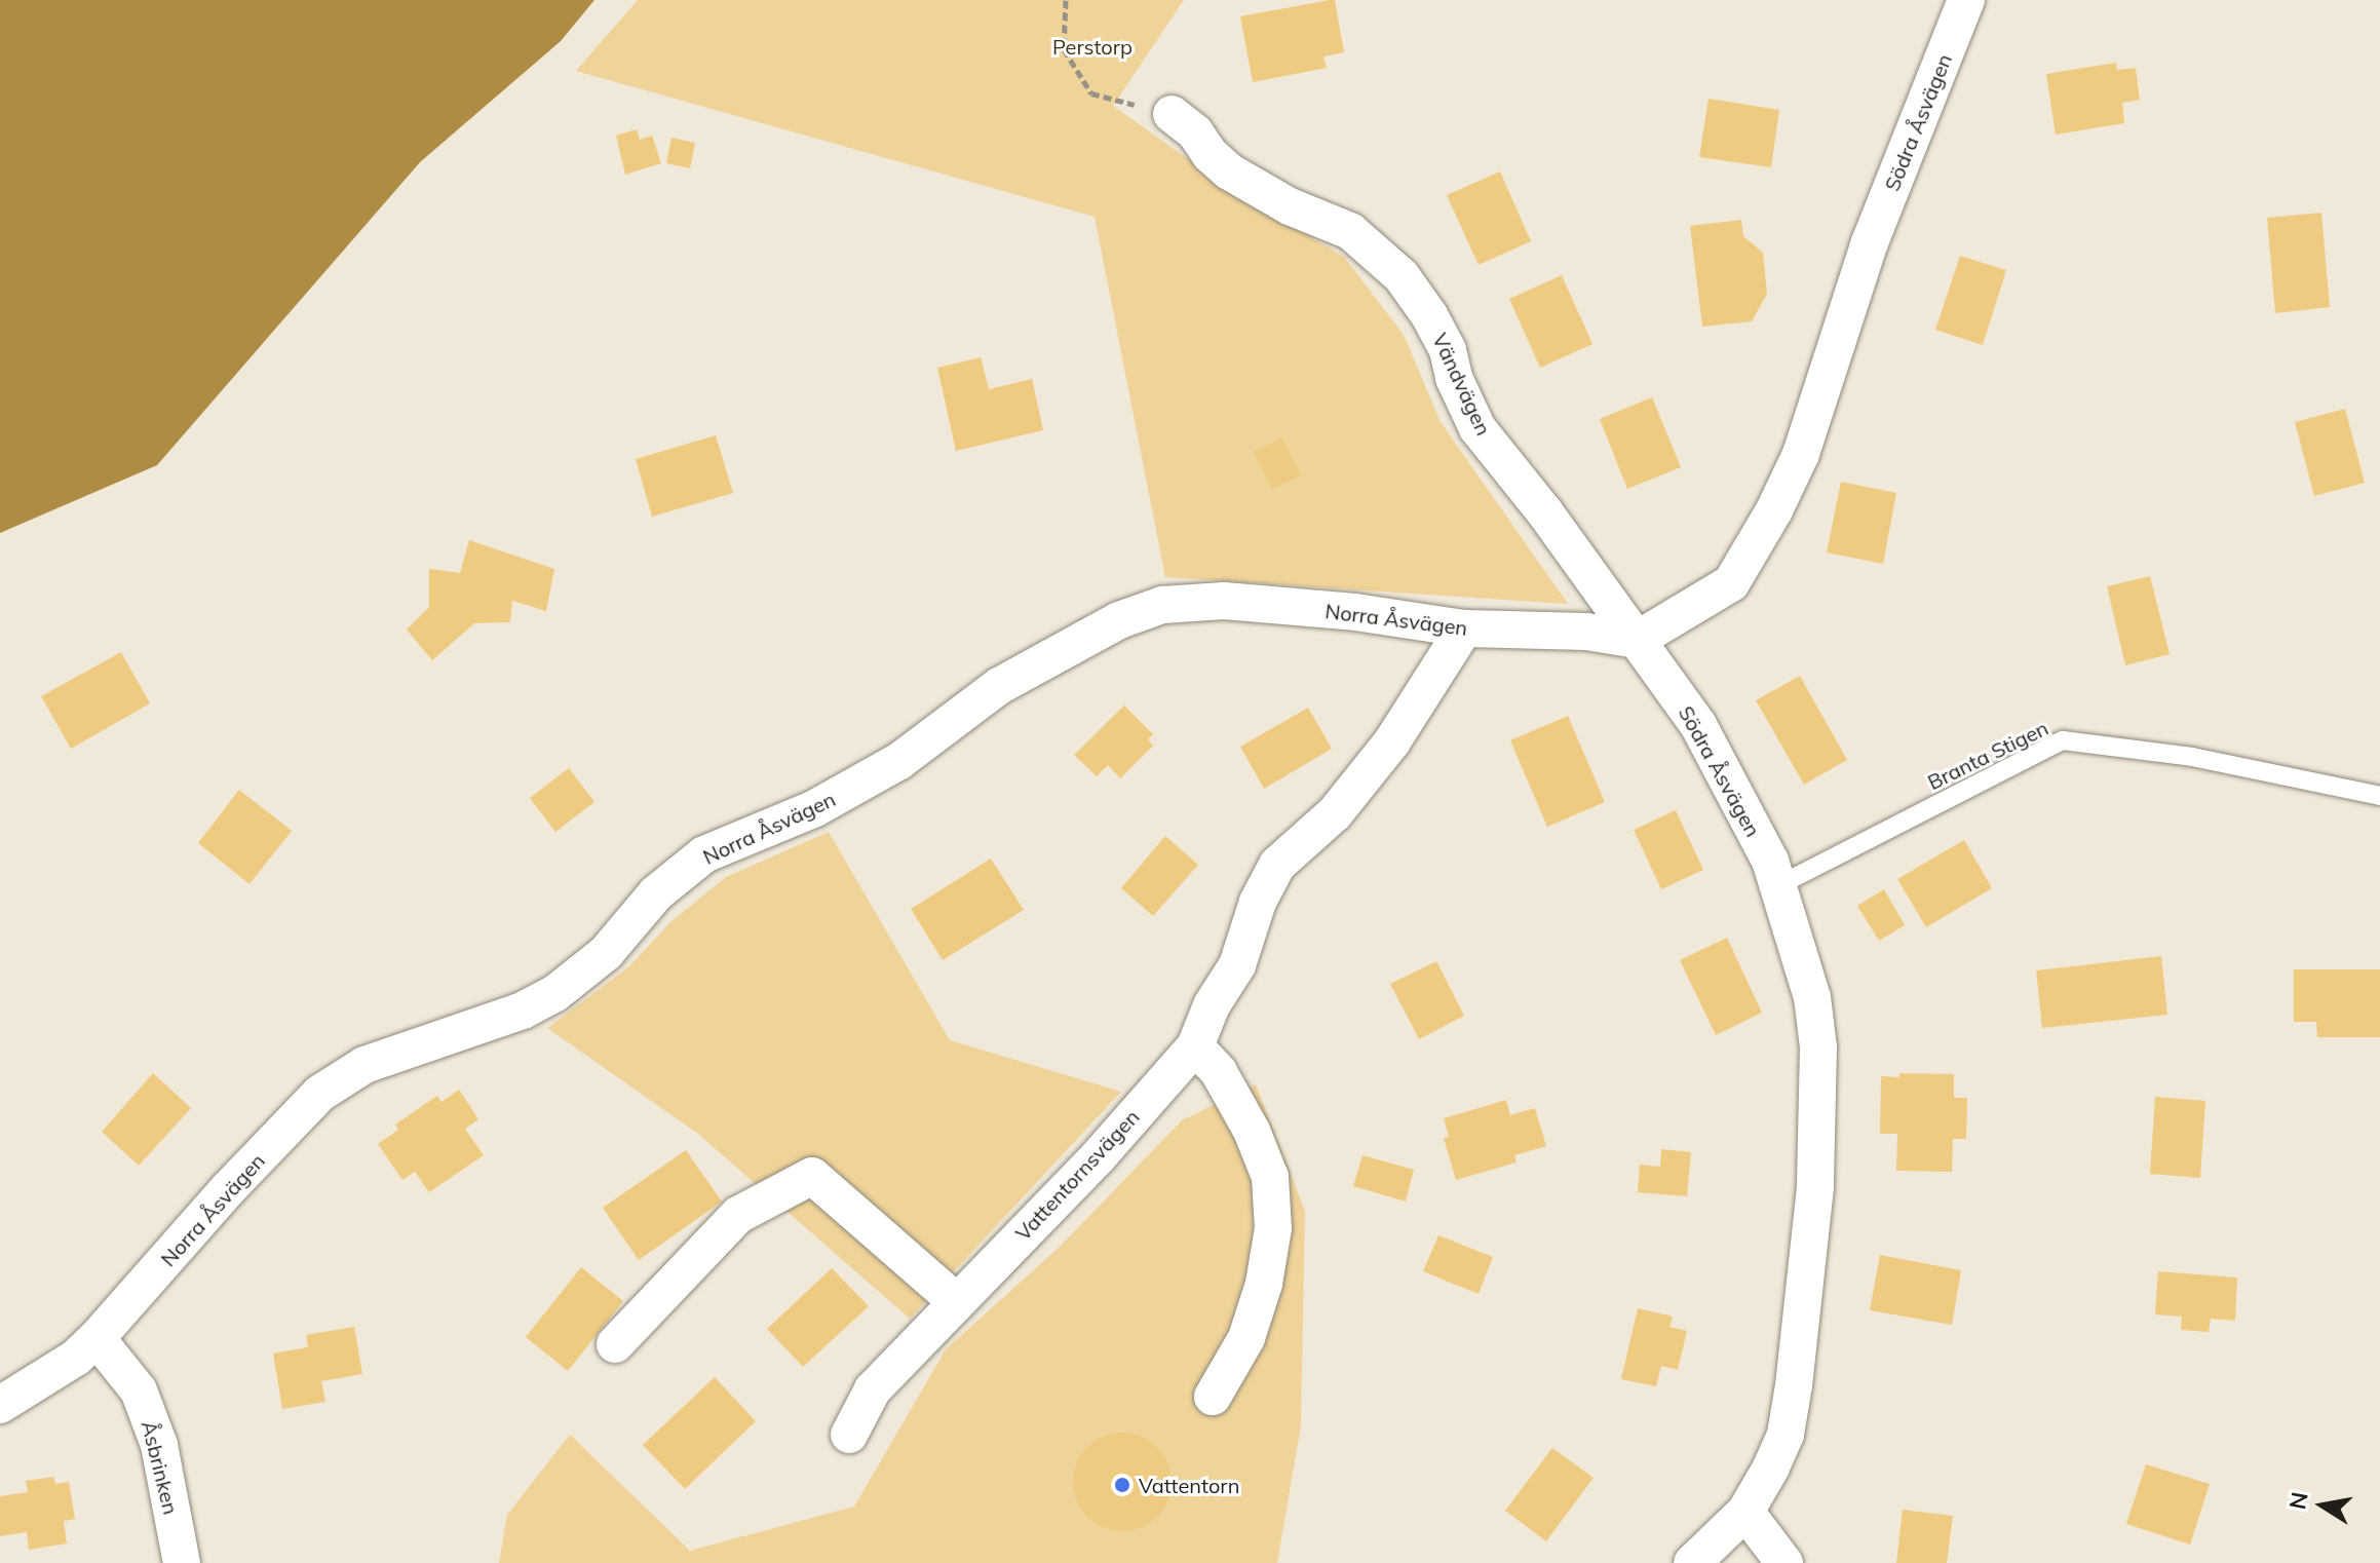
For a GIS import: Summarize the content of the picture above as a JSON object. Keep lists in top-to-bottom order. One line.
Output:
{"streets":{"street":["Södra Åsvägen","Vändvägen","Norra Åsvägen","Vattentornsvägen","Åsbrinken"],"lane":["Branta Stigen"]},"crossings":[["Södra Åsvägen","Vändvägen"],["Södra Åsvägen","Norra Åsvägen"],["Södra Åsvägen","Branta Stigen"],["Vändvägen","Norra Åsvägen"],["Norra Åsvägen","Vattentornsvägen"],["Norra Åsvägen","Åsbrinken"]],"parks":["Perstorp"],"places":["Vattentorn"],"north":"left"}
